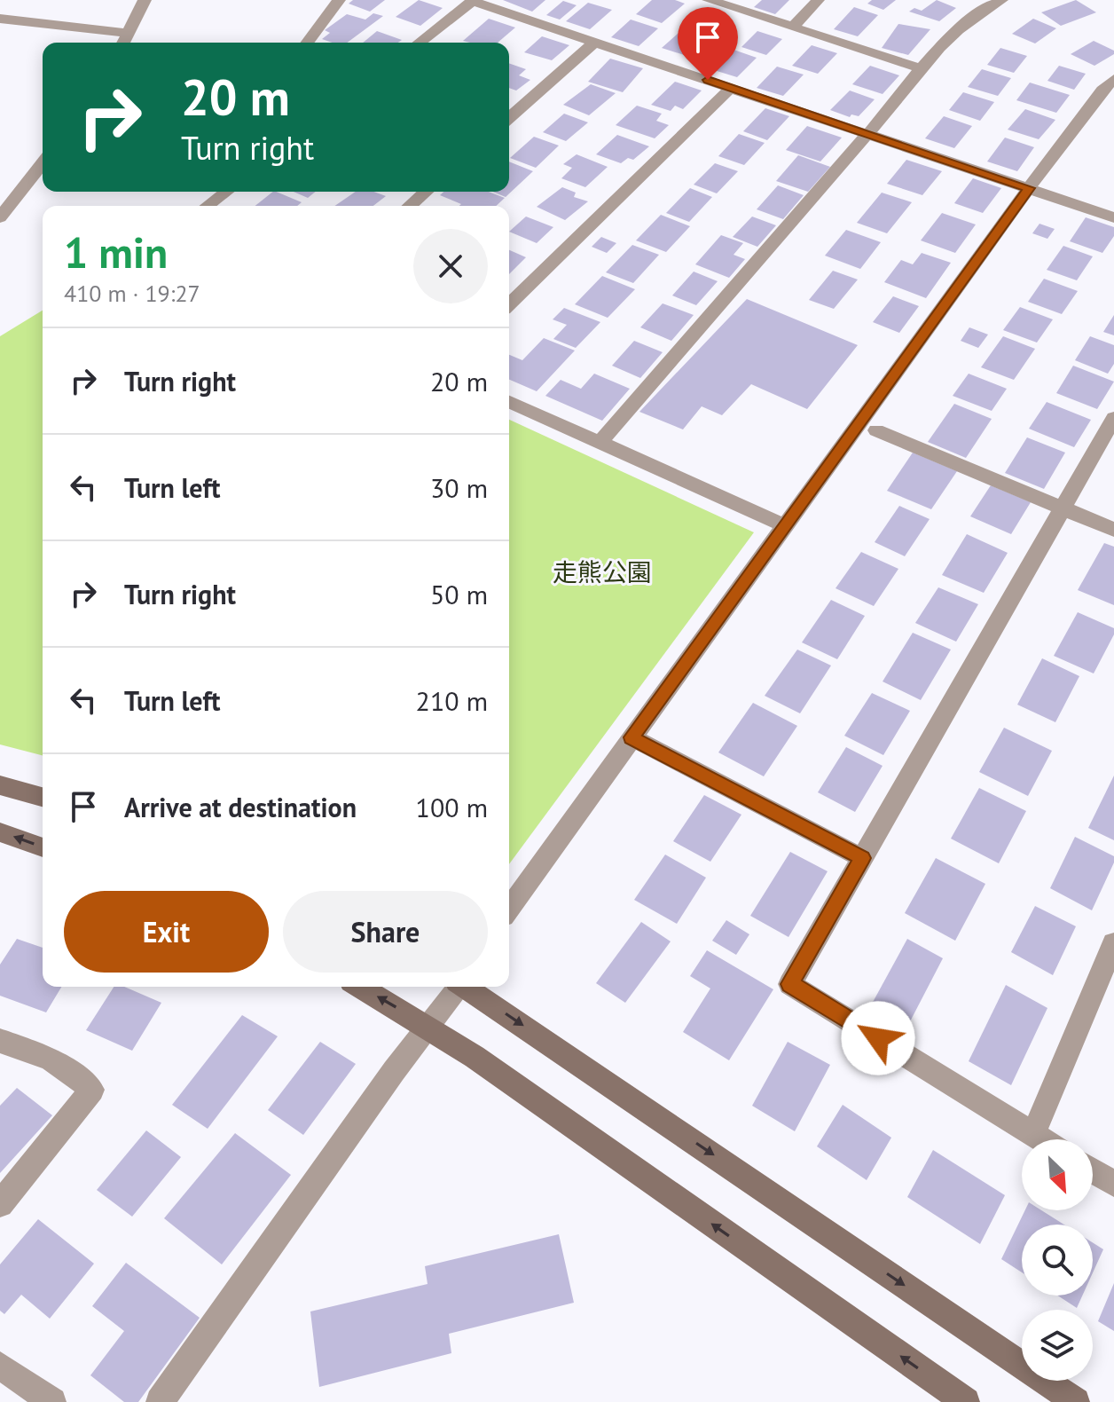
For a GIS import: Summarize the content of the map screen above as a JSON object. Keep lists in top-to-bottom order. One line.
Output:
{"parks":["走熊公園"],"north":"bottom right","page":{"turn":["20 m","Turn right"],"heading":["1 min","410 m · 19:27"],"list":[{"name":"Turn right","value":"20 m"},{"name":"Turn left","value":"30 m"},{"name":"Turn right","value":"50 m"},{"name":"Turn left","value":"210 m"},{"name":"Arrive at destination","value":"100 m"}],"buttons":["Exit","Share"]}}
